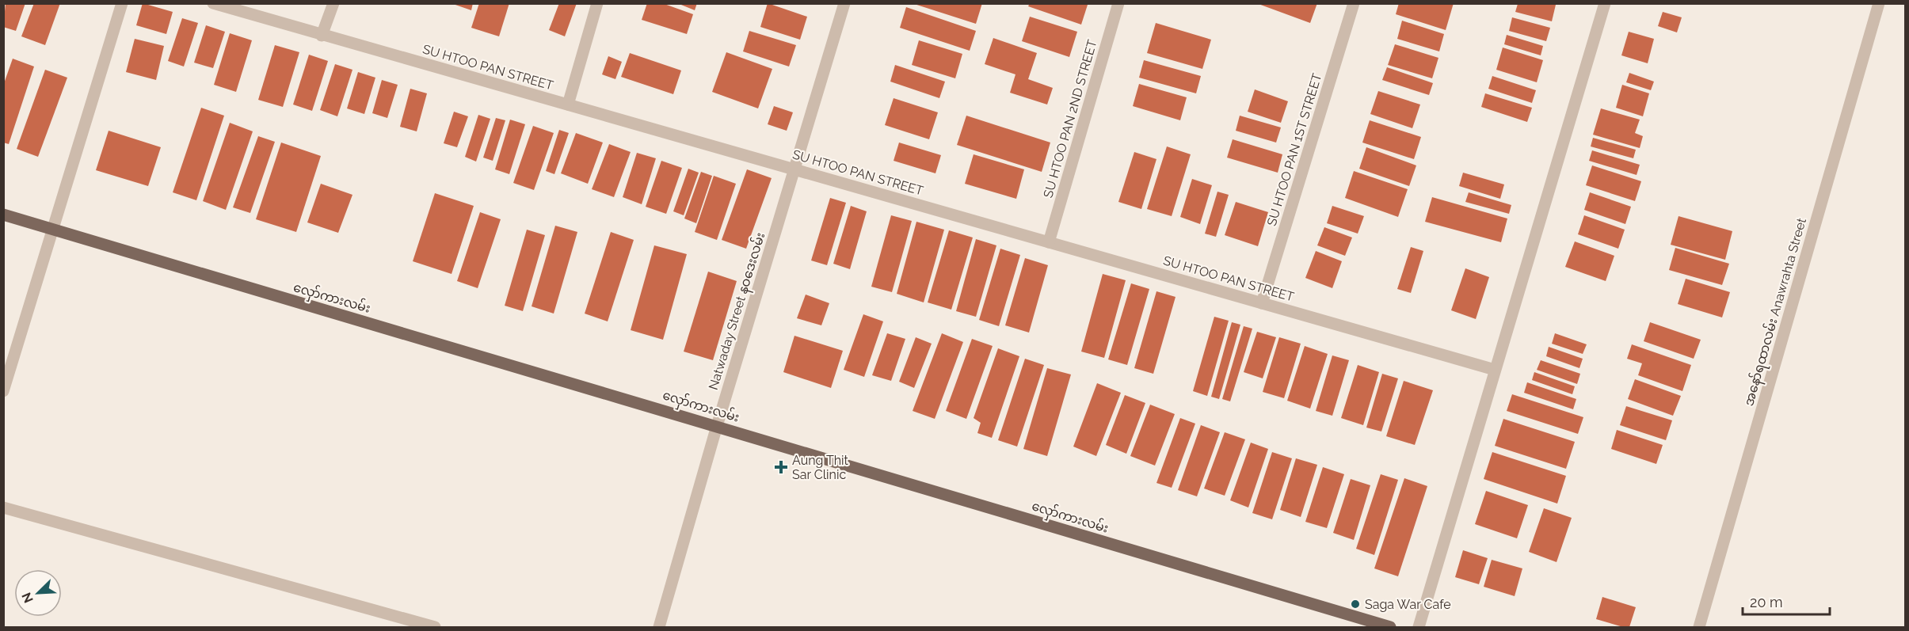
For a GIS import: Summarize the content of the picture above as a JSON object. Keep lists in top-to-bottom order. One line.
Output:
{"streets":{"main road":["လှော်ကားလမ်း"],"street":["SU HTOO PAN STREET","SU HTOO PAN 2ND STREET","SU HTOO PAN 1ST STREET","Natwaday Street နဝဒေးလမ်း","အနော်ရထာလမ်း Anawrahta Street"]},"crossings":[["SU HTOO PAN STREET","SU HTOO PAN 2ND STREET"],["SU HTOO PAN STREET","SU HTOO PAN 1ST STREET"],["SU HTOO PAN STREET","Natwaday Street နဝဒေးလမ်း"],["လှော်ကားလမ်း","Natwaday Street နဝဒေးလမ်း"]],"places":{"health":["Aung Thit Sar Clinic"],"other":["Saga War Cafe"]},"scale_bar":"20 m","north":"bottom left"}
